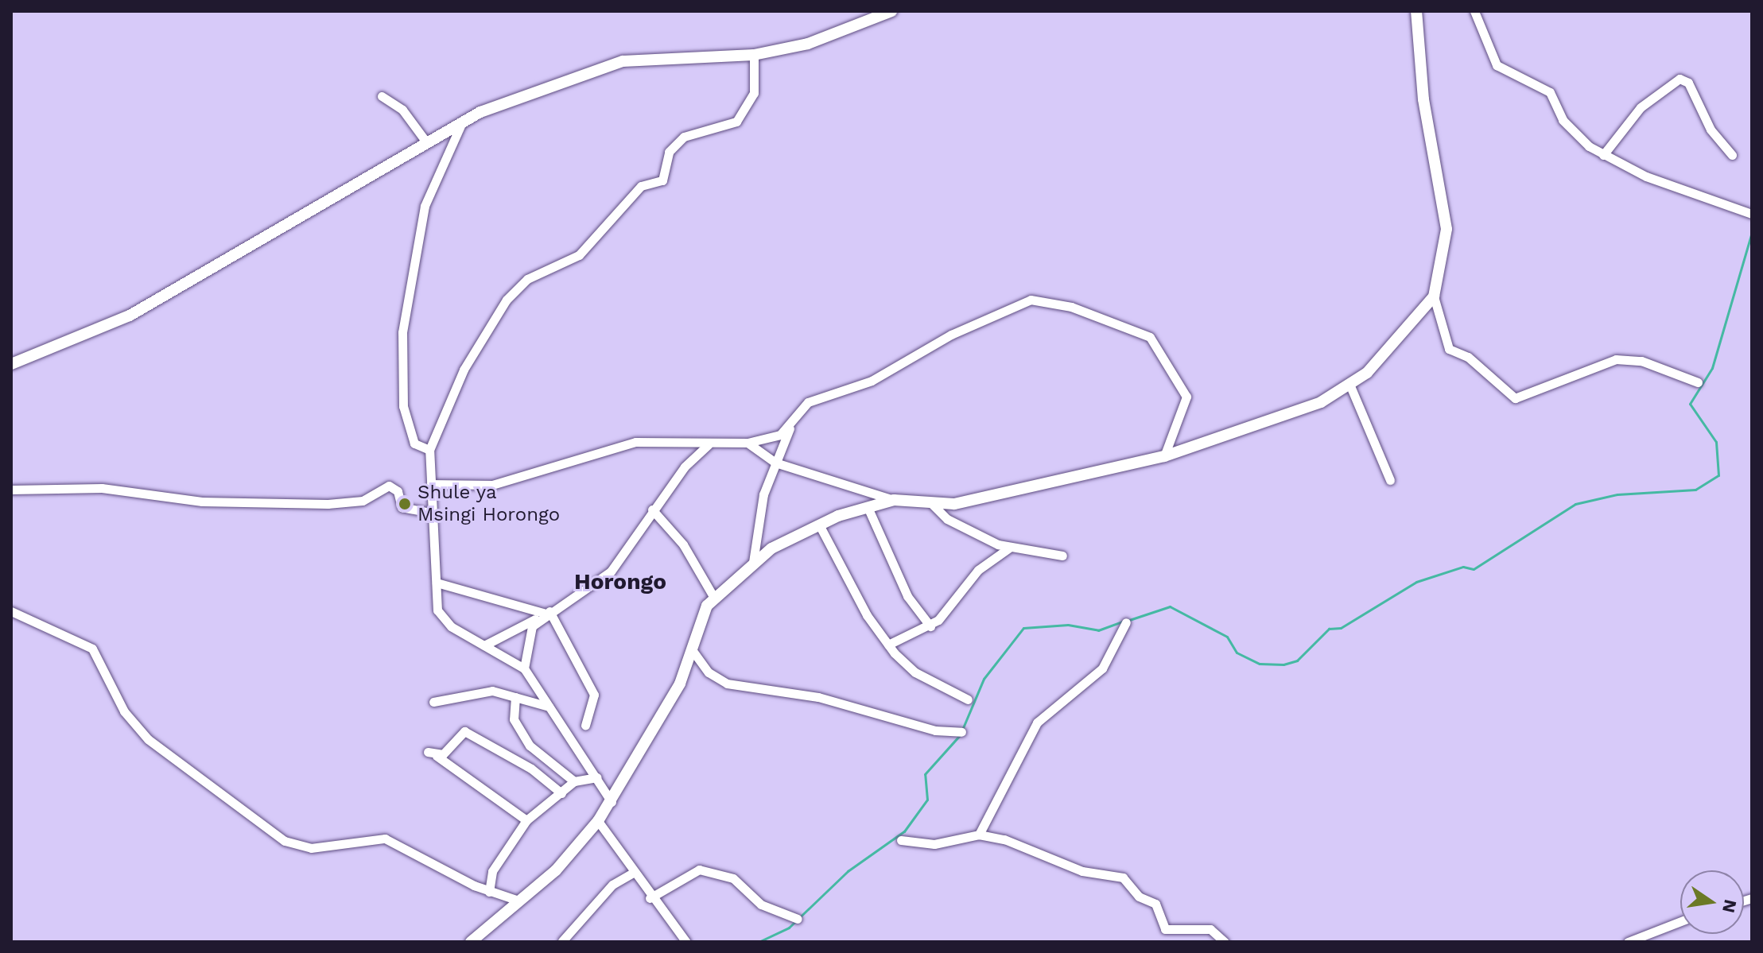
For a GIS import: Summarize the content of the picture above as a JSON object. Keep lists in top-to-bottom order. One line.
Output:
{"districts":["Horongo"],"places":["Shule ya Msingi Horongo"],"north":"right"}
